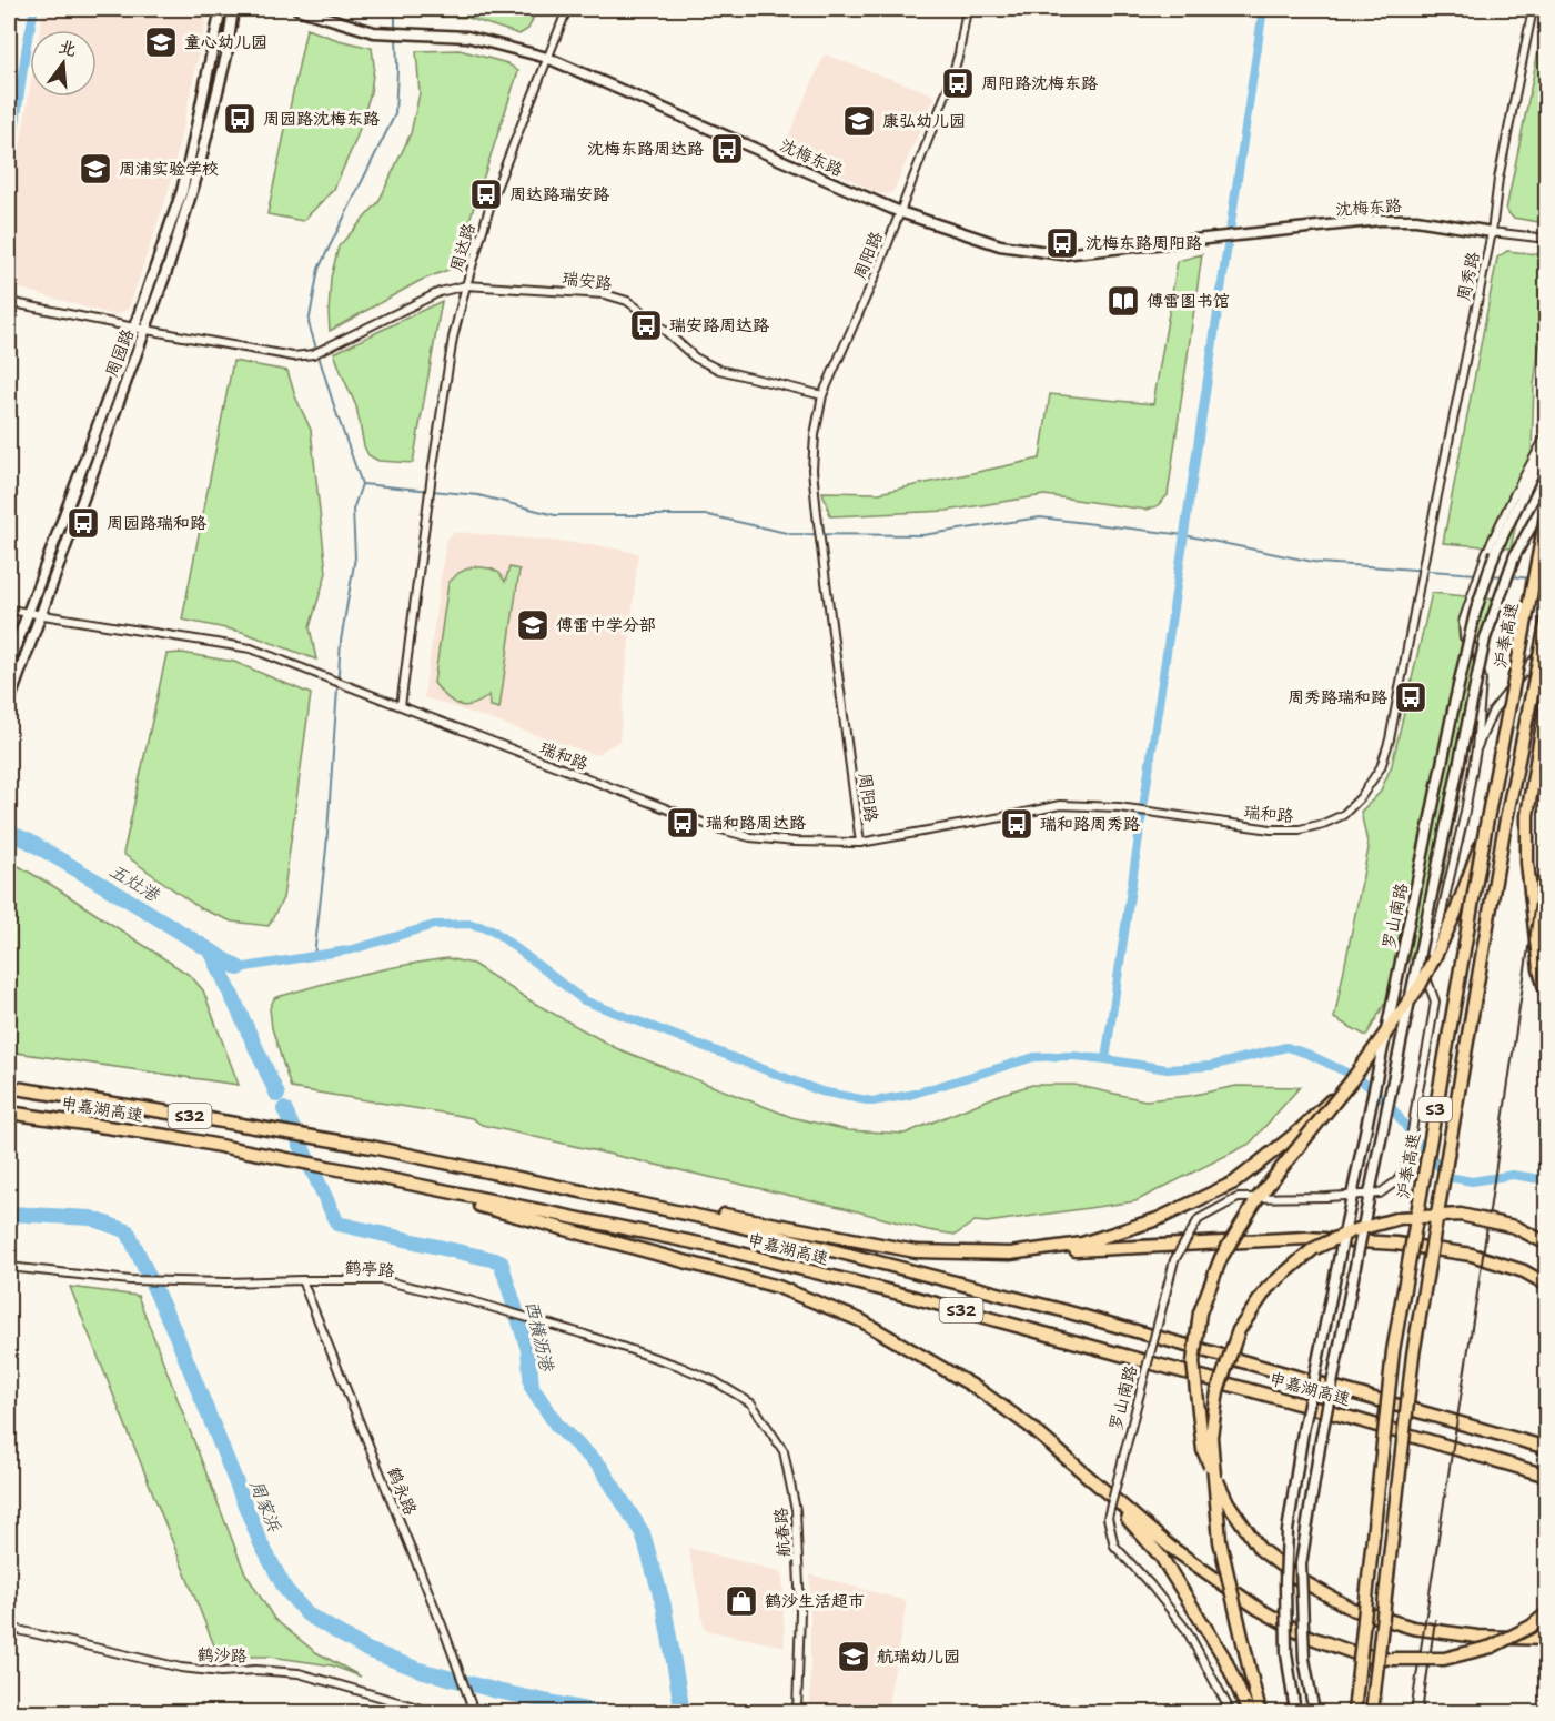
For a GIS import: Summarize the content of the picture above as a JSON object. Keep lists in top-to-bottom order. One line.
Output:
{"streets":{"highway":["沪奉高速","申嘉湖高速","S3","S32"],"street":["沈梅东路","周达路","周阳路","周秀路","瑞安路","周园路","瑞和路","罗山南路","鹤亭路","鹤永路","航春路","鹤沙路"]},"crossings":[["沈梅东路","周达路"],["沈梅东路","周阳路"],["沈梅东路","周秀路"],["周达路","瑞安路"],["周达路","瑞和路"],["周阳路","瑞安路"],["周阳路","瑞和路"],["周秀路","瑞和路"],["瑞安路","周园路"],["周园路","瑞和路"],["鹤亭路","鹤永路"],["鹤亭路","航春路"]],"water":["五灶港","西横沥港","周家浜"],"places":{"school or university":["童心幼儿园","康弘幼儿园","周浦实验学校","傅雷中学分部","航瑞幼儿园"],"bus stop":["周阳路沈梅东路","周园路沈梅东路","沈梅东路周达路","周达路瑞安路","沈梅东路周阳路","瑞安路周达路","周园路瑞和路","周秀路瑞和路","瑞和路周达路","瑞和路周秀路"],"library":["傅雷图书馆"],"shop":["鹤沙生活超市"]},"north":"top"}
